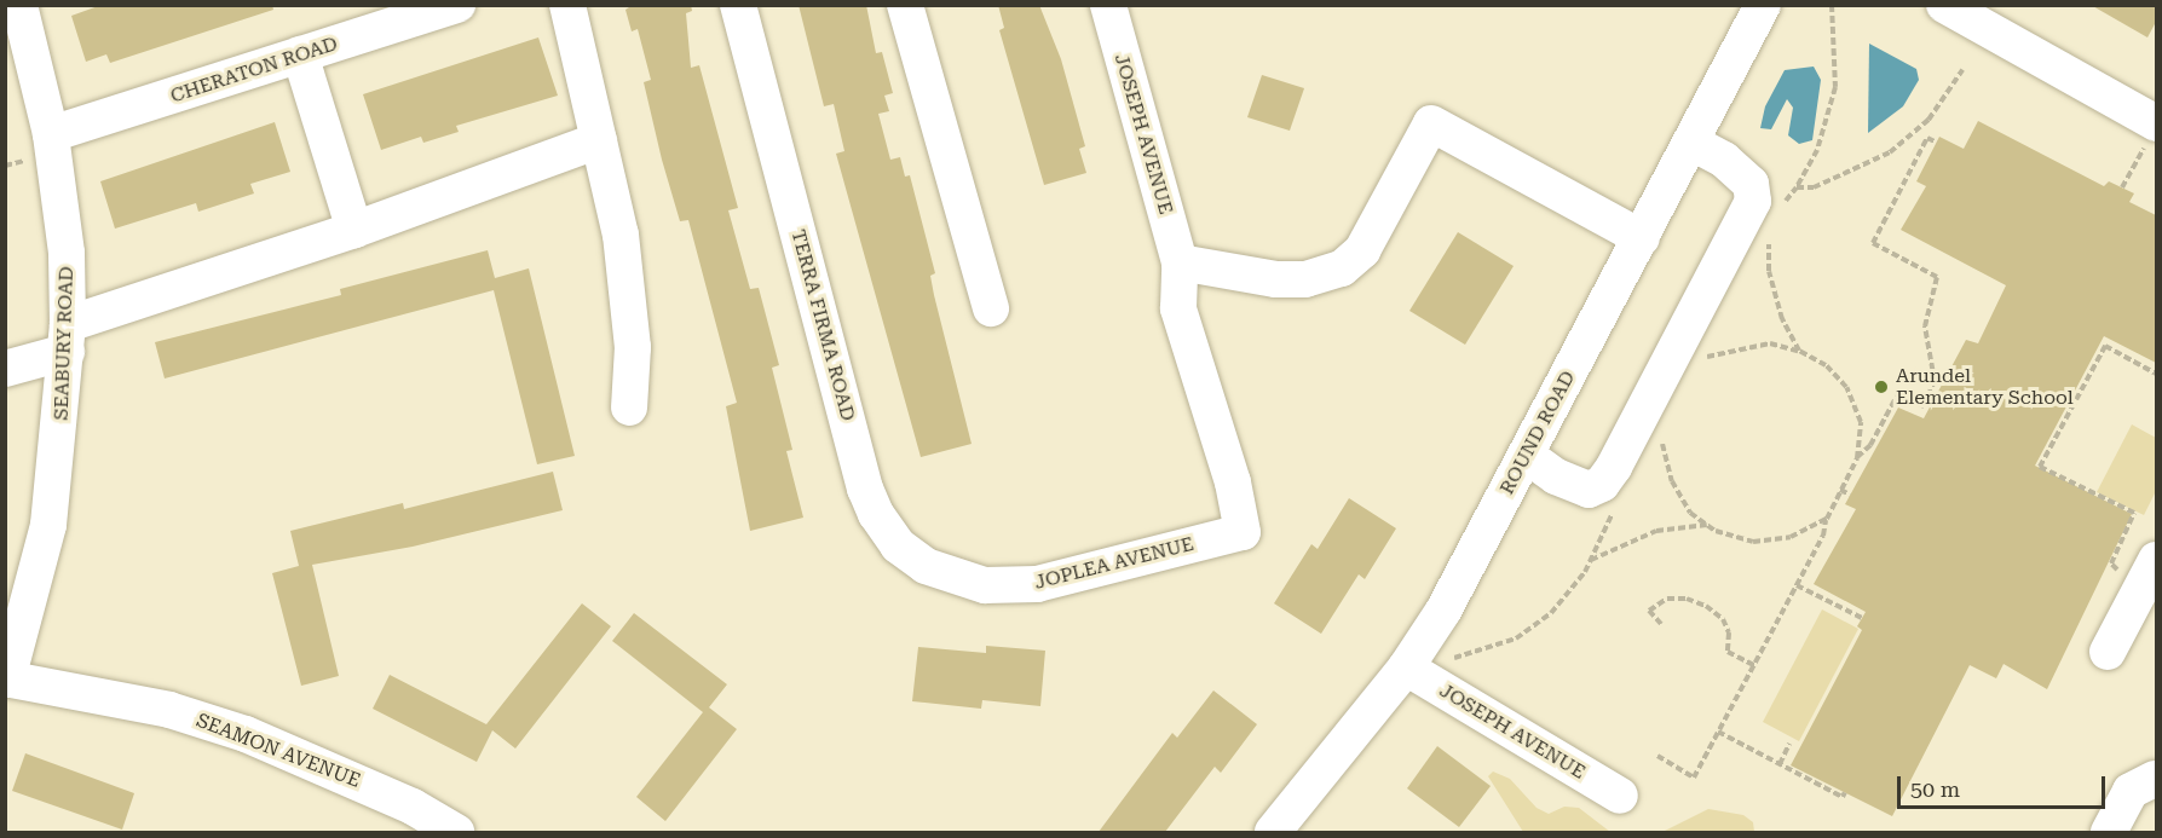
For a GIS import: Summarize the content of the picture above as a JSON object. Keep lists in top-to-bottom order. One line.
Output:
{"streets":{"street":["CHERATON ROAD","JOSEPH AVENUE","TERRA FIRMA ROAD","SEABURY ROAD","ROUND ROAD","JOPLEA AVENUE","SEAMON AVENUE"]},"crossings":[["CHERATON ROAD","SEABURY ROAD"],["JOSEPH AVENUE","ROUND ROAD"],["JOSEPH AVENUE","JOPLEA AVENUE"],["TERRA FIRMA ROAD","JOPLEA AVENUE"],["SEABURY ROAD","SEAMON AVENUE"]],"places":["Arundel Elementary School"],"scale_bar":"50 m"}
